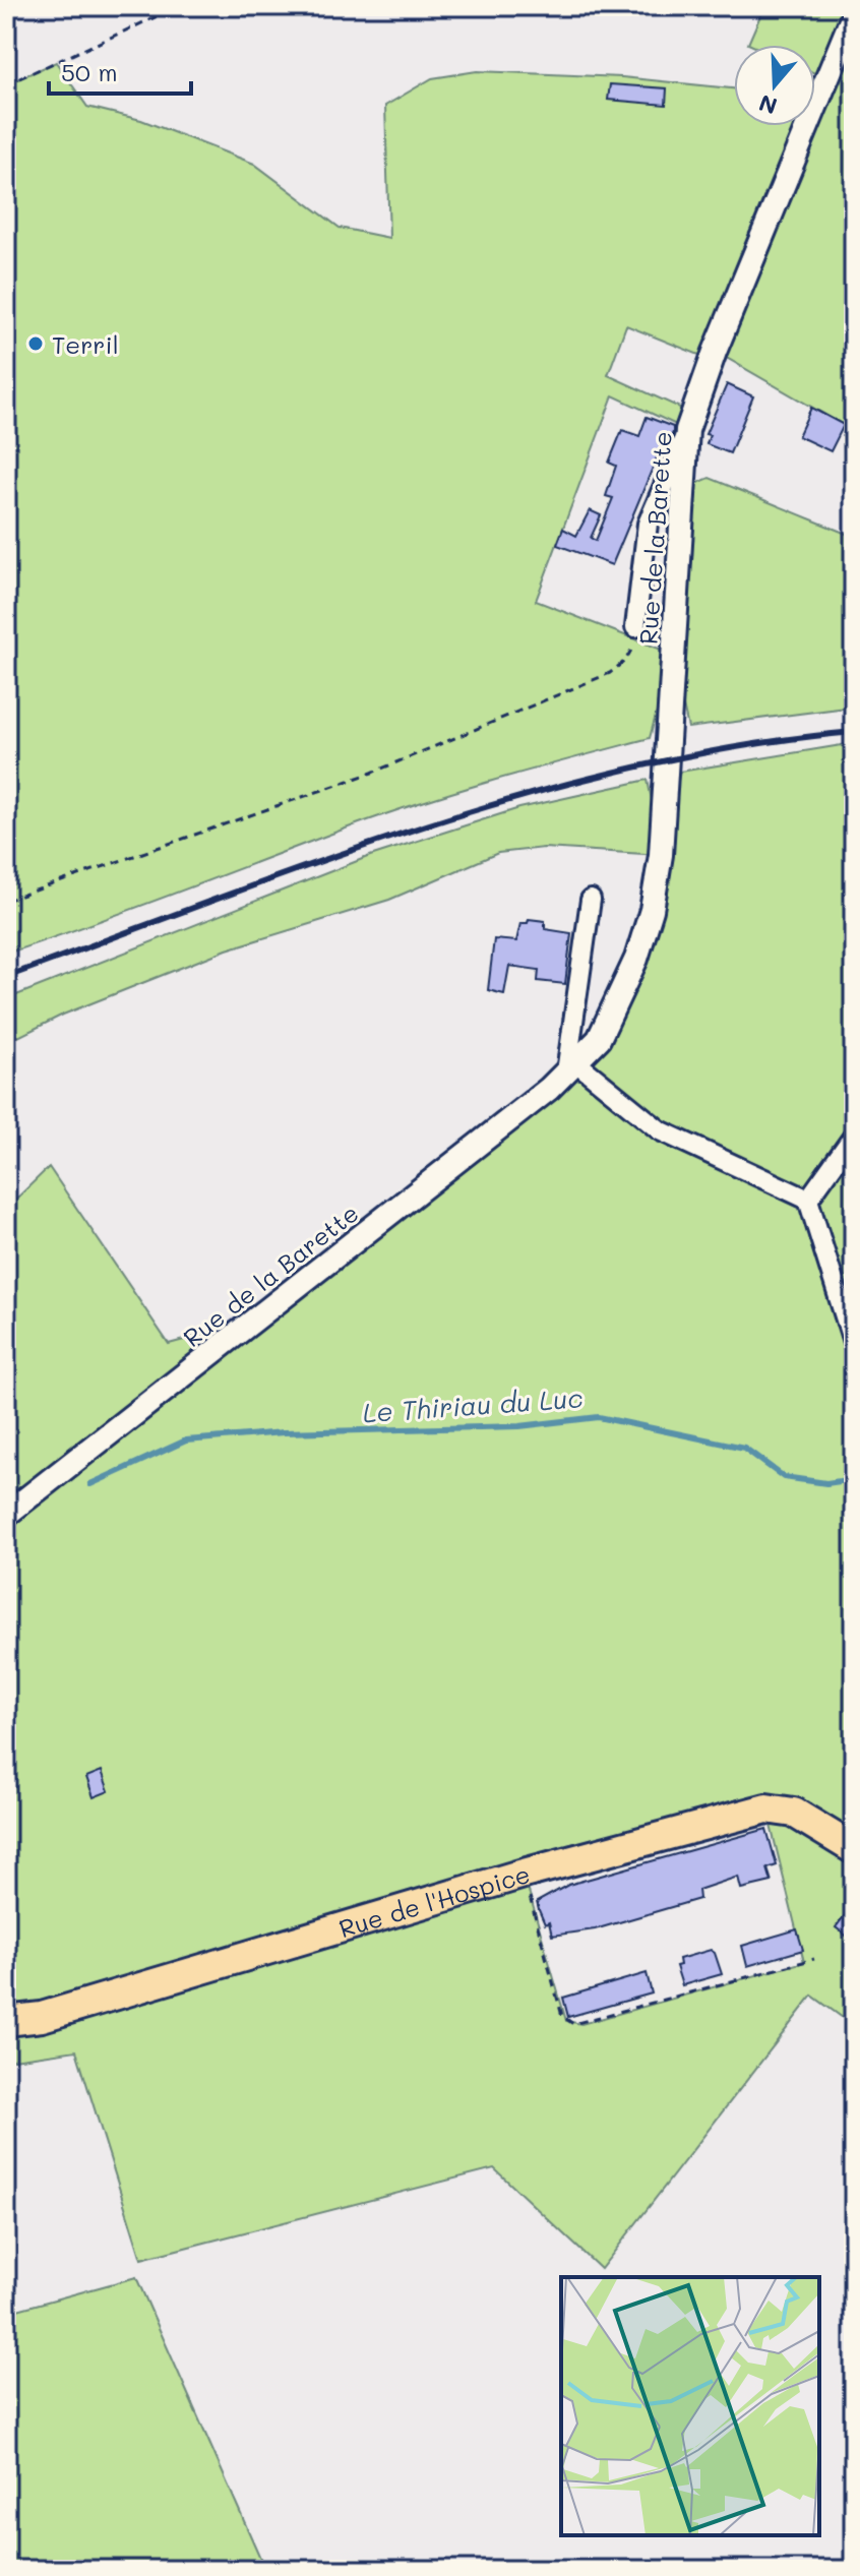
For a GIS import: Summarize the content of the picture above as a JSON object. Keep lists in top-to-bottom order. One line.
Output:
{"streets":{"main road":["Rue de l'Hospice"],"street":["Rue de la Barette"]},"water":["Le Thiriau du Luc"],"places":["Terril"],"scale_bar":"50 m","north":"bottom"}
